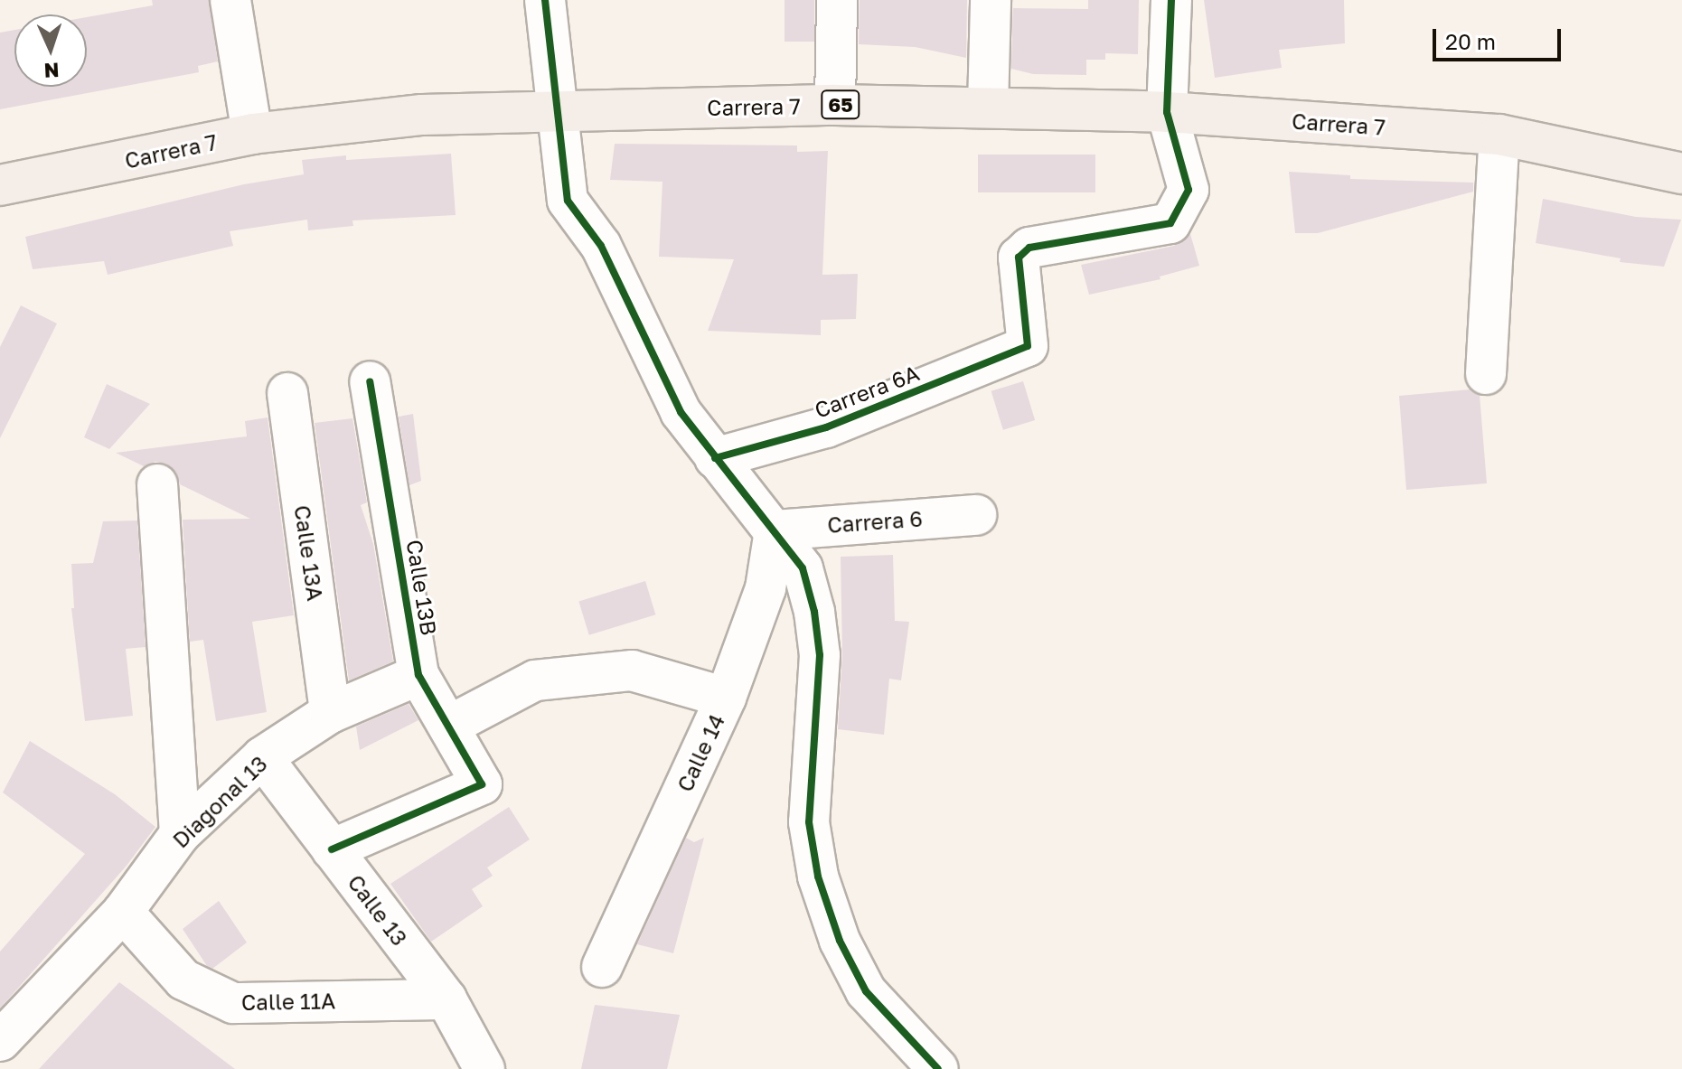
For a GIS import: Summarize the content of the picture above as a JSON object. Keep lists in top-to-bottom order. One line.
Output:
{"streets":{"main road":["65","Carrera 7"],"street":["Carrera 6A","Carrera 6","Calle 13A","Calle 13B","Calle 14","Diagonal 13","Calle 13","Calle 11A"]},"crossings":[["Carrera 7","Carrera 6A"],["Carrera 6","Calle 14"],["Calle 13A","Diagonal 13"],["Calle 13B","Diagonal 13"],["Calle 13B","Calle 13"],["Diagonal 13","Calle 13"],["Diagonal 13","Calle 11A"],["Calle 13","Calle 11A"]],"scale_bar":"20 m","north":"bottom"}
